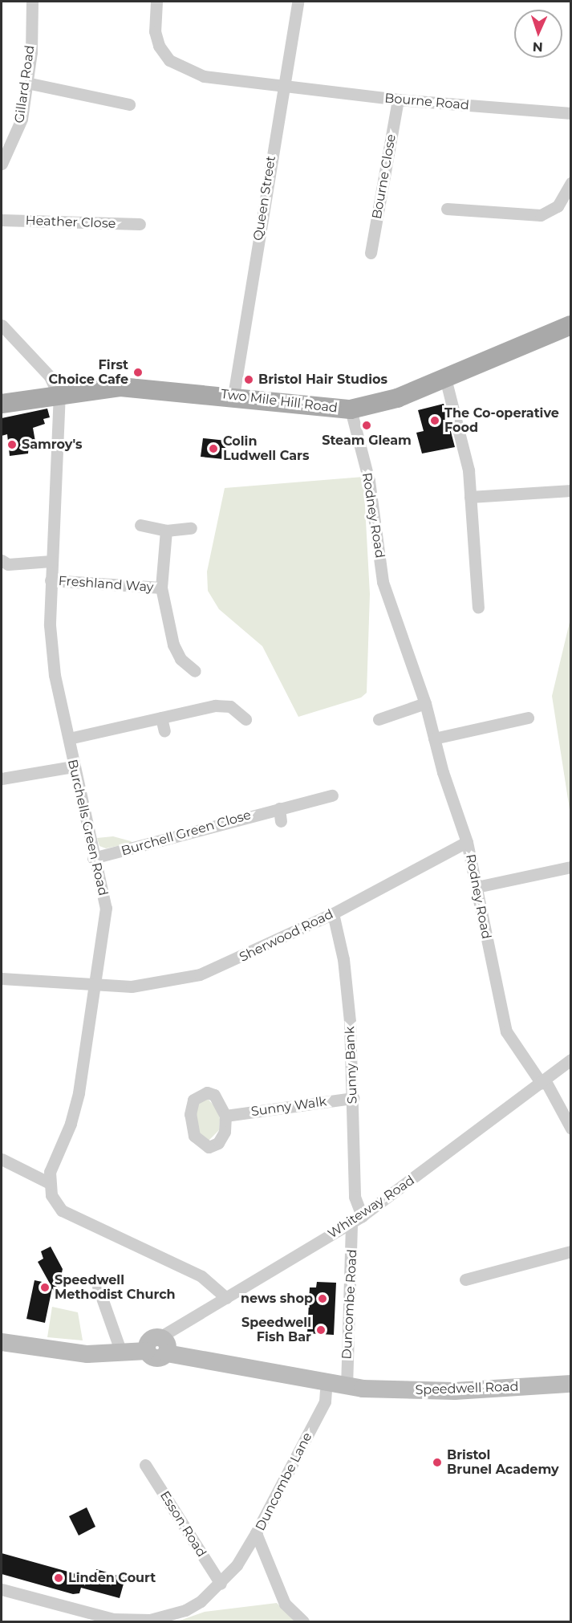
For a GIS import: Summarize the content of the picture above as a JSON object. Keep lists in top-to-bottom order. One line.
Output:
{"streets":{"main road":["Two Mile Hill Road"],"street":["Gillard Road","Bourne Road","Bourne Close","Queen Street","Heather Close","Rodney Road","Freshland Way","Burchells Green Road","Burchell Green Close","Sherwood Road","Sunny Bank","Sunny Walk","Whiteway Road","Duncombe Road","Speedwell Road","Duncombe Lane","Esson Road"]},"crossings":[["Bourne Road","Bourne Close"],["Bourne Road","Queen Street"],["Queen Street","Two Mile Hill Road"],["Two Mile Hill Road","Rodney Road"],["Two Mile Hill Road","Burchells Green Road"],["Rodney Road","Sherwood Road"],["Rodney Road","Whiteway Road"],["Freshland Way","Burchells Green Road"],["Burchells Green Road","Burchell Green Close"],["Burchells Green Road","Sherwood Road"],["Sherwood Road","Sunny Bank"],["Sunny Bank","Sunny Walk"],["Sunny Bank","Whiteway Road"],["Whiteway Road","Duncombe Road"],["Whiteway Road","Speedwell Road"],["Duncombe Road","Speedwell Road"],["Speedwell Road","Duncombe Lane"]],"places":["First Choice Cafe","Bristol Hair Studios","The Co-operative Food","Steam Gleam","Samroy's","Colin Ludwell Cars","Speedwell Methodist Church","news shop","Speedwell Fish Bar","Bristol Brunel Academy","Linden Court"],"north":"bottom"}
